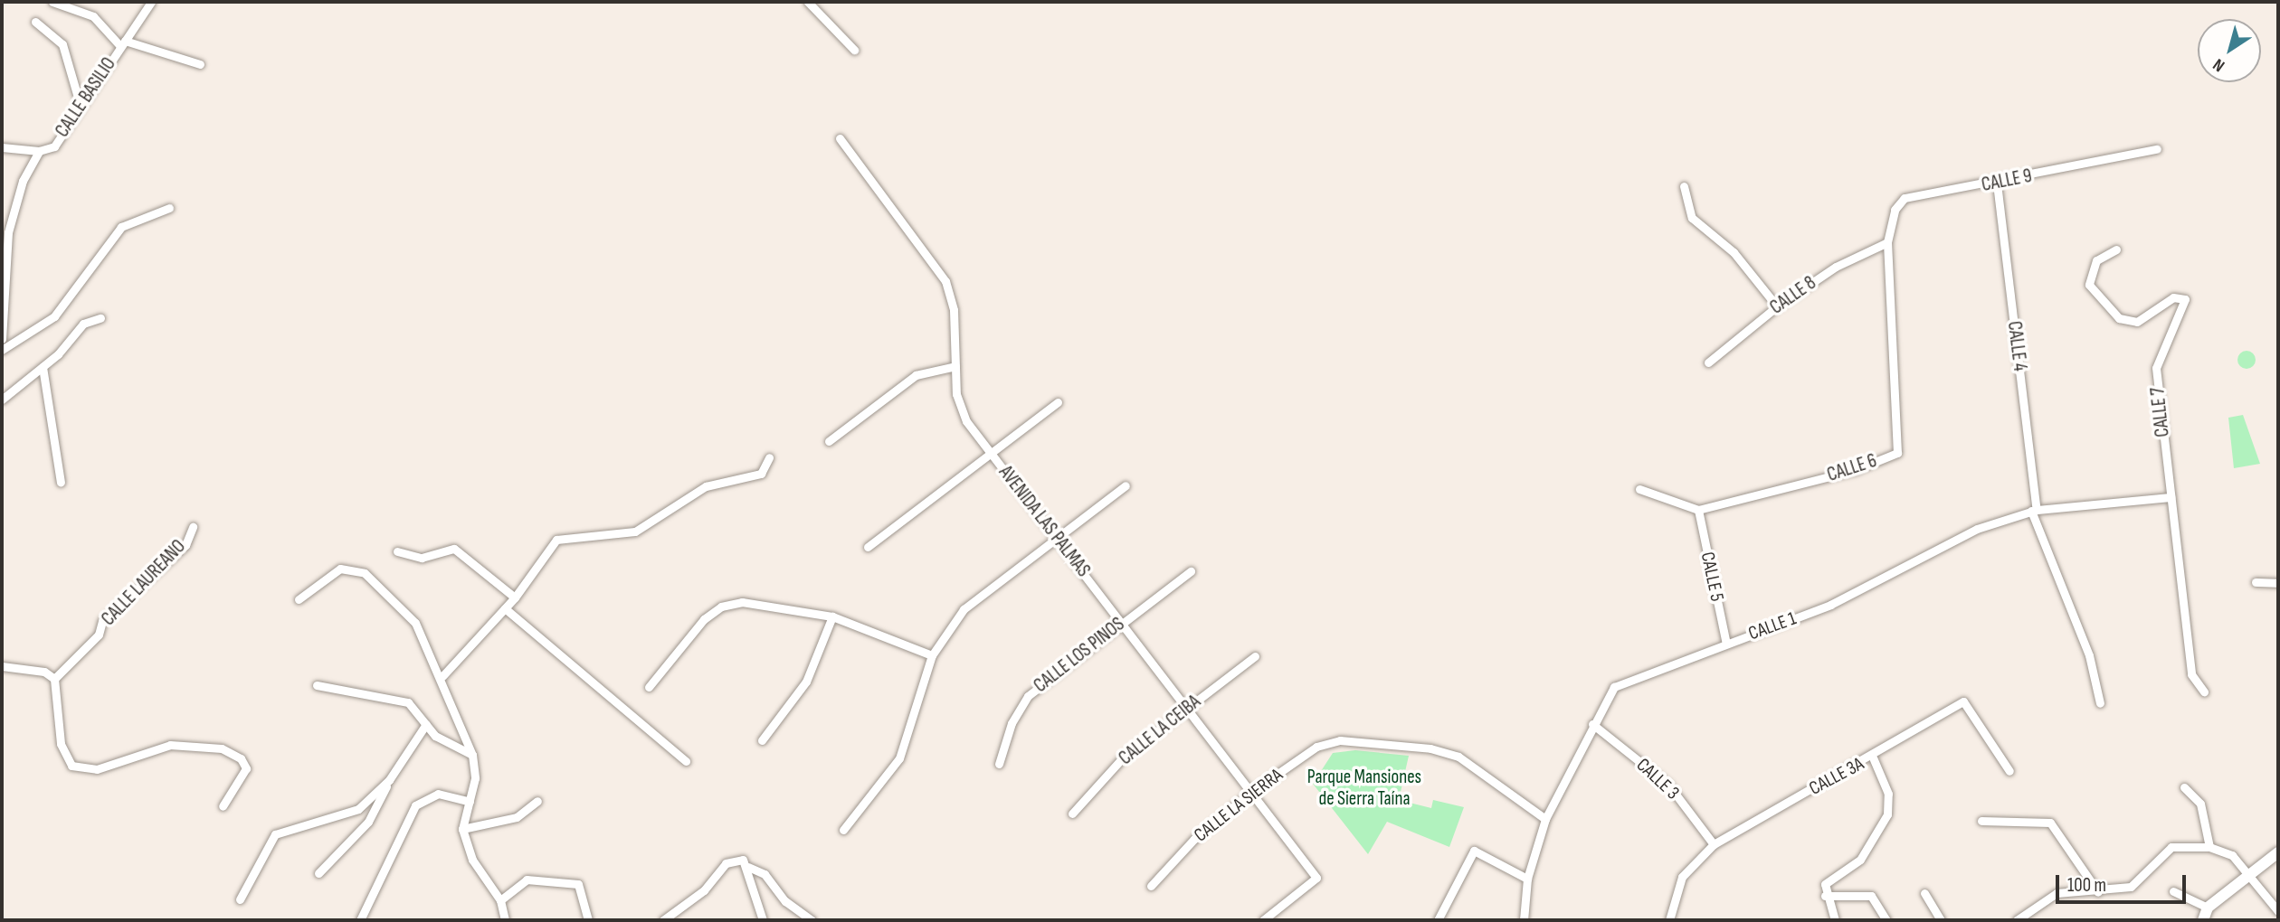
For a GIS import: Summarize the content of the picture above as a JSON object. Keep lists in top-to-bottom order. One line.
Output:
{"streets":{"street":["CALLE BASILIO","CALLE 9","CALLE 8","CALLE 4","CALLE 7","CALLE 6","AVENIDA LAS PALMAS","CALLE 5","CALLE LAUREANO","CALLE 1","CALLE LOS PINOS","CALLE LA CEIBA","CALLE 3A","CALLE 3","CALLE LA SIERRA"]},"crossings":[["CALLE 9","CALLE 8"],["CALLE 9","CALLE 4"],["CALLE 9","CALLE 6"],["CALLE 8","CALLE 6"],["CALLE 4","CALLE 1"],["CALLE 7","CALLE 1"],["CALLE 6","CALLE 5"],["AVENIDA LAS PALMAS","CALLE LOS PINOS"],["AVENIDA LAS PALMAS","CALLE LA CEIBA"],["AVENIDA LAS PALMAS","CALLE LA SIERRA"],["CALLE 5","CALLE 1"],["CALLE 1","CALLE 3"],["CALLE 1","CALLE LA SIERRA"],["CALLE 3A","CALLE 3"]],"parks":["Parque Mansiones de Sierra Taína"],"scale_bar":"100 m","north":"bottom left"}
